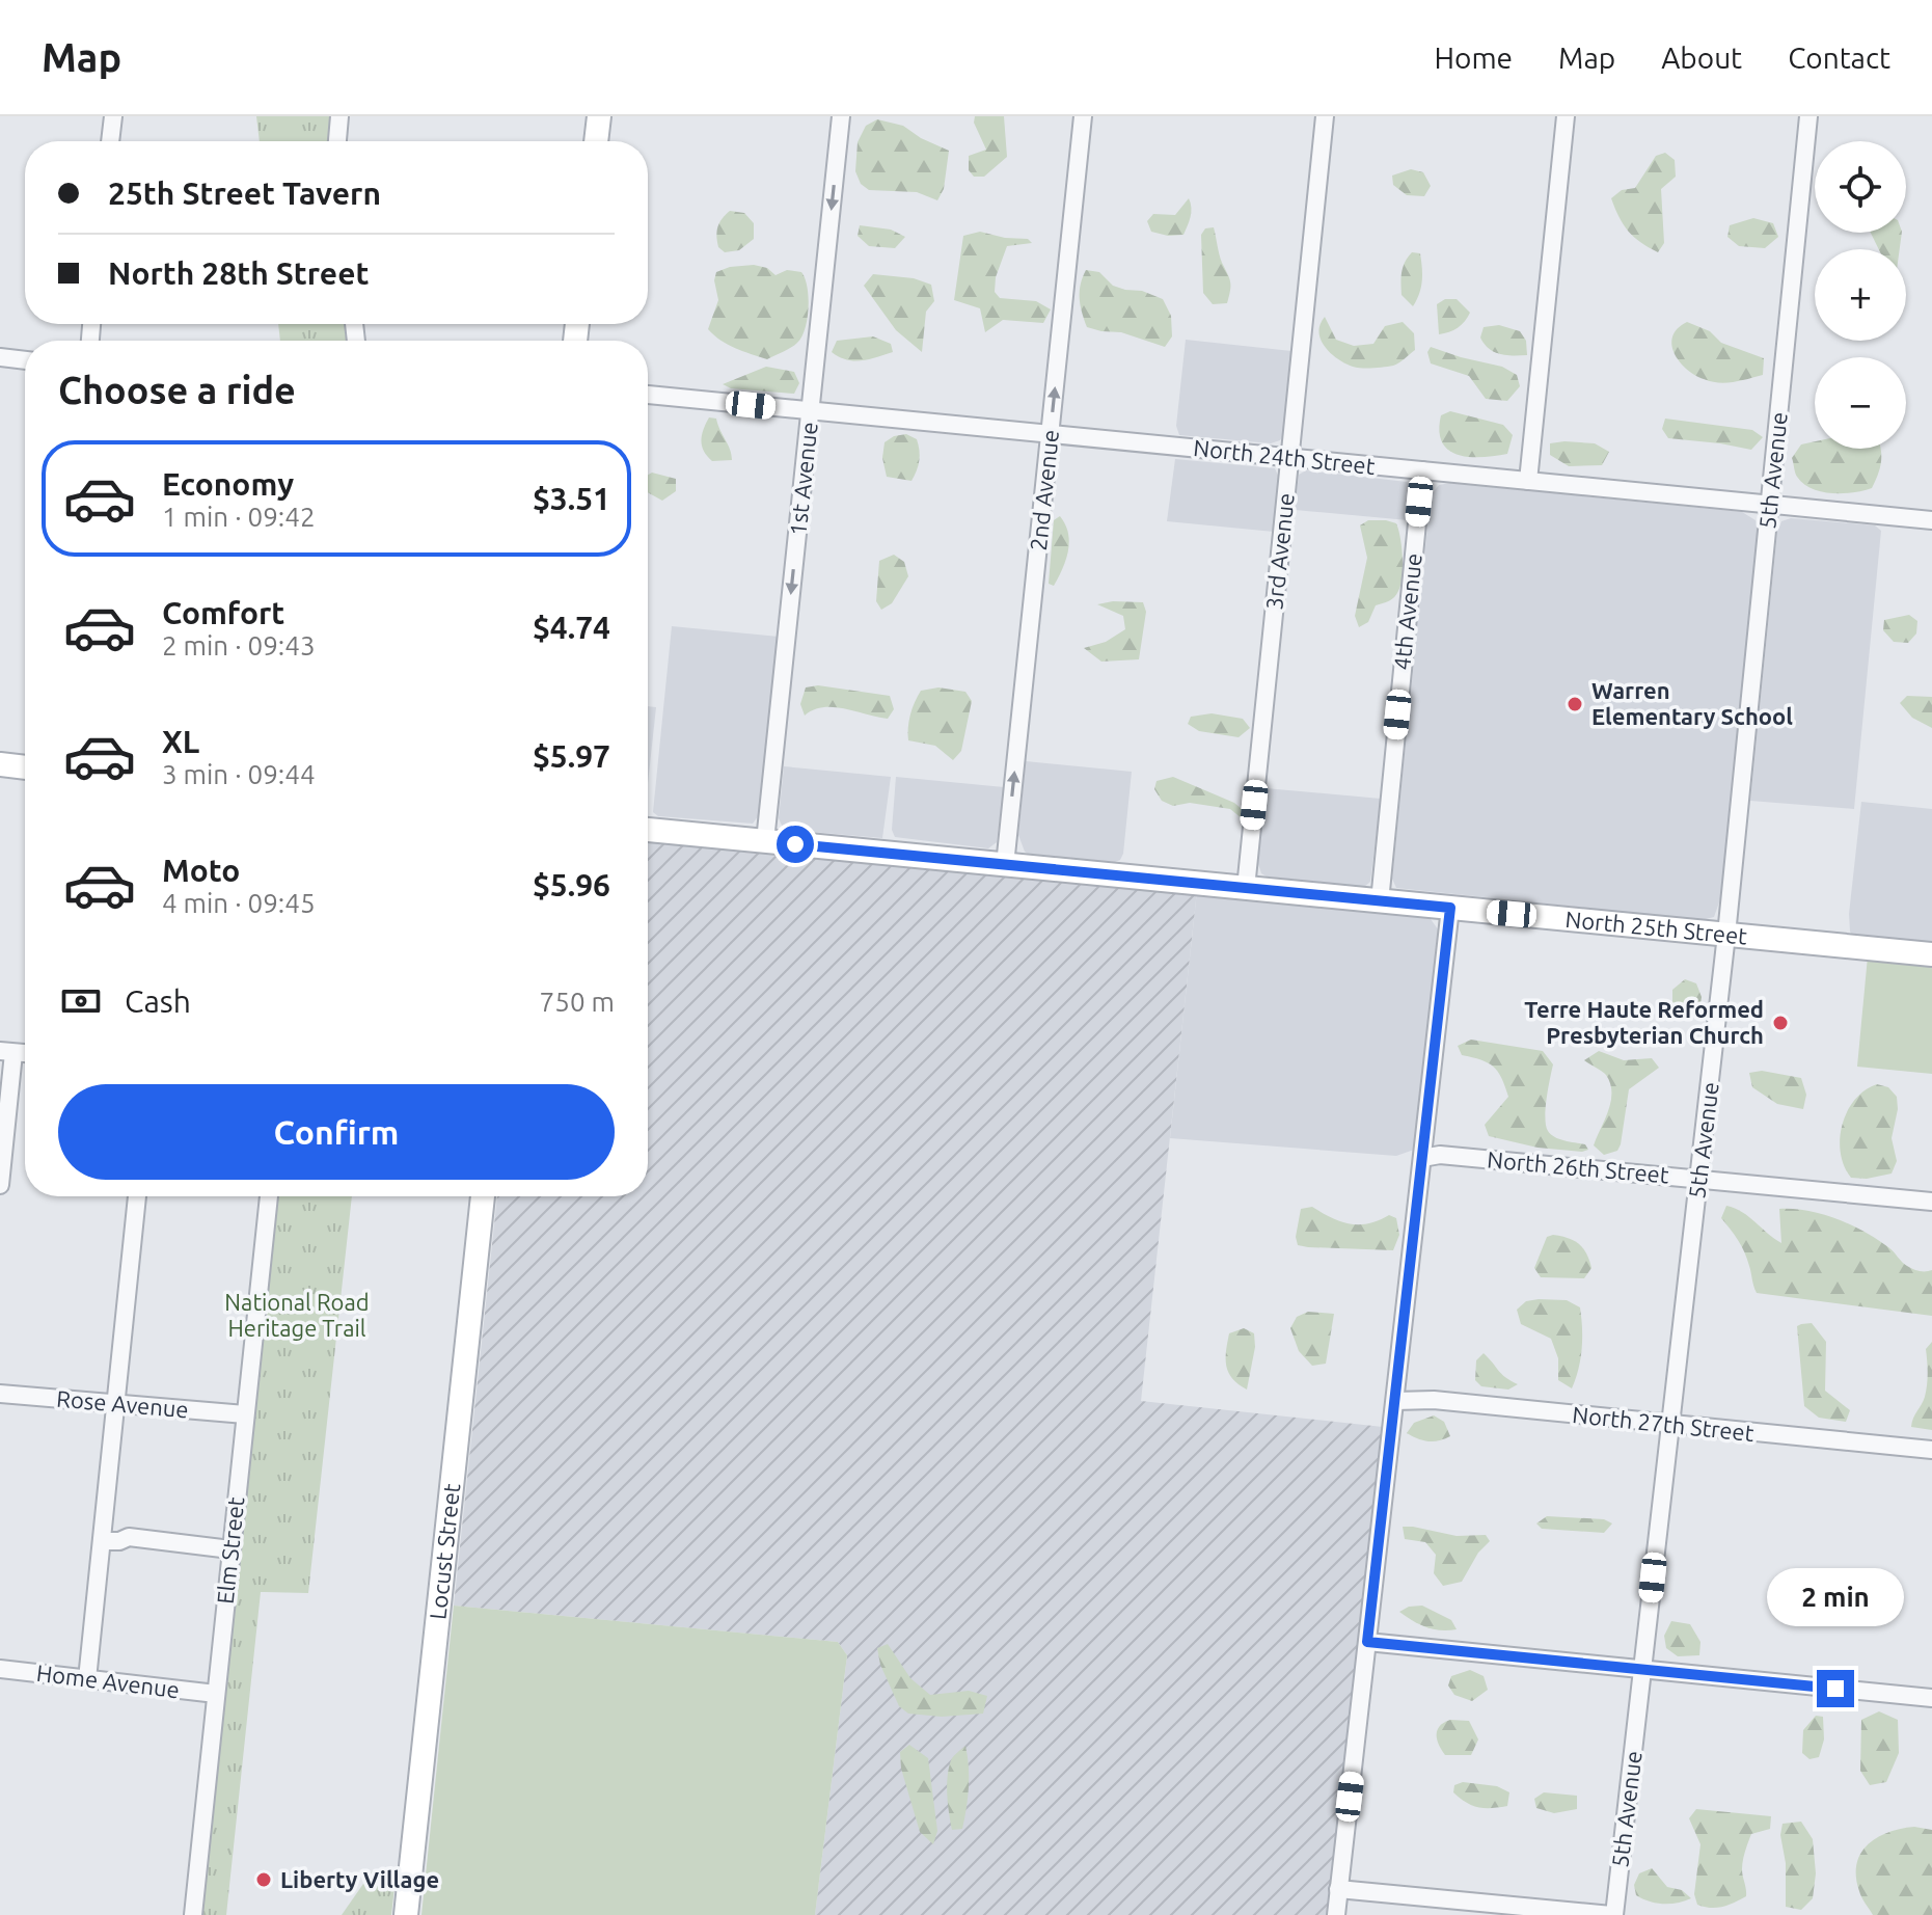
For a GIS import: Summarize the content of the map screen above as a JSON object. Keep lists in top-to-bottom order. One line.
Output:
{"streets":{"street":["North 24th Street","5th Avenue","1st Avenue","2nd Avenue","3rd Avenue","4th Avenue","North 25th Street","North 26th Street","Rose Avenue","North 27th Street","Elm Street","Locust Street","Home Avenue"]},"crossings":[["North 24th Street","5th Avenue"],["North 24th Street","1st Avenue"],["North 24th Street","2nd Avenue"],["North 24th Street","3rd Avenue"],["North 24th Street","4th Avenue"],["5th Avenue","North 25th Street"],["5th Avenue","North 26th Street"],["5th Avenue","North 27th Street"],["1st Avenue","North 25th Street"],["2nd Avenue","North 25th Street"],["3rd Avenue","North 25th Street"],["4th Avenue","North 25th Street"],["Rose Avenue","Elm Street"],["Elm Street","Home Avenue"]],"one_way":["1st Avenue","2nd Avenue"],"parks":["National Road Heritage Trail"],"places":["Warren Elementary School","Terre Haute Reformed Presbyterian Church","Liberty Village"],"page":{"header":"Map","nav":["Home","Map","About","Contact"],"map_buttons":["+","−"],"banner":["25th Street Tavern","North 28th Street"],"heading":"Choose a ride","list":[{"name":"Economy","note":"1 min · 09:42","value":"$3.51"},{"name":"Comfort","note":"2 min · 09:43","value":"$4.74"},{"name":"XL","note":"3 min · 09:44","value":"$5.97"},{"name":"Moto","note":"4 min · 09:45","value":"$5.96"}],"pay":["Cash","750 m"],"buttons":"Confirm","bubble":"2 min"}}
